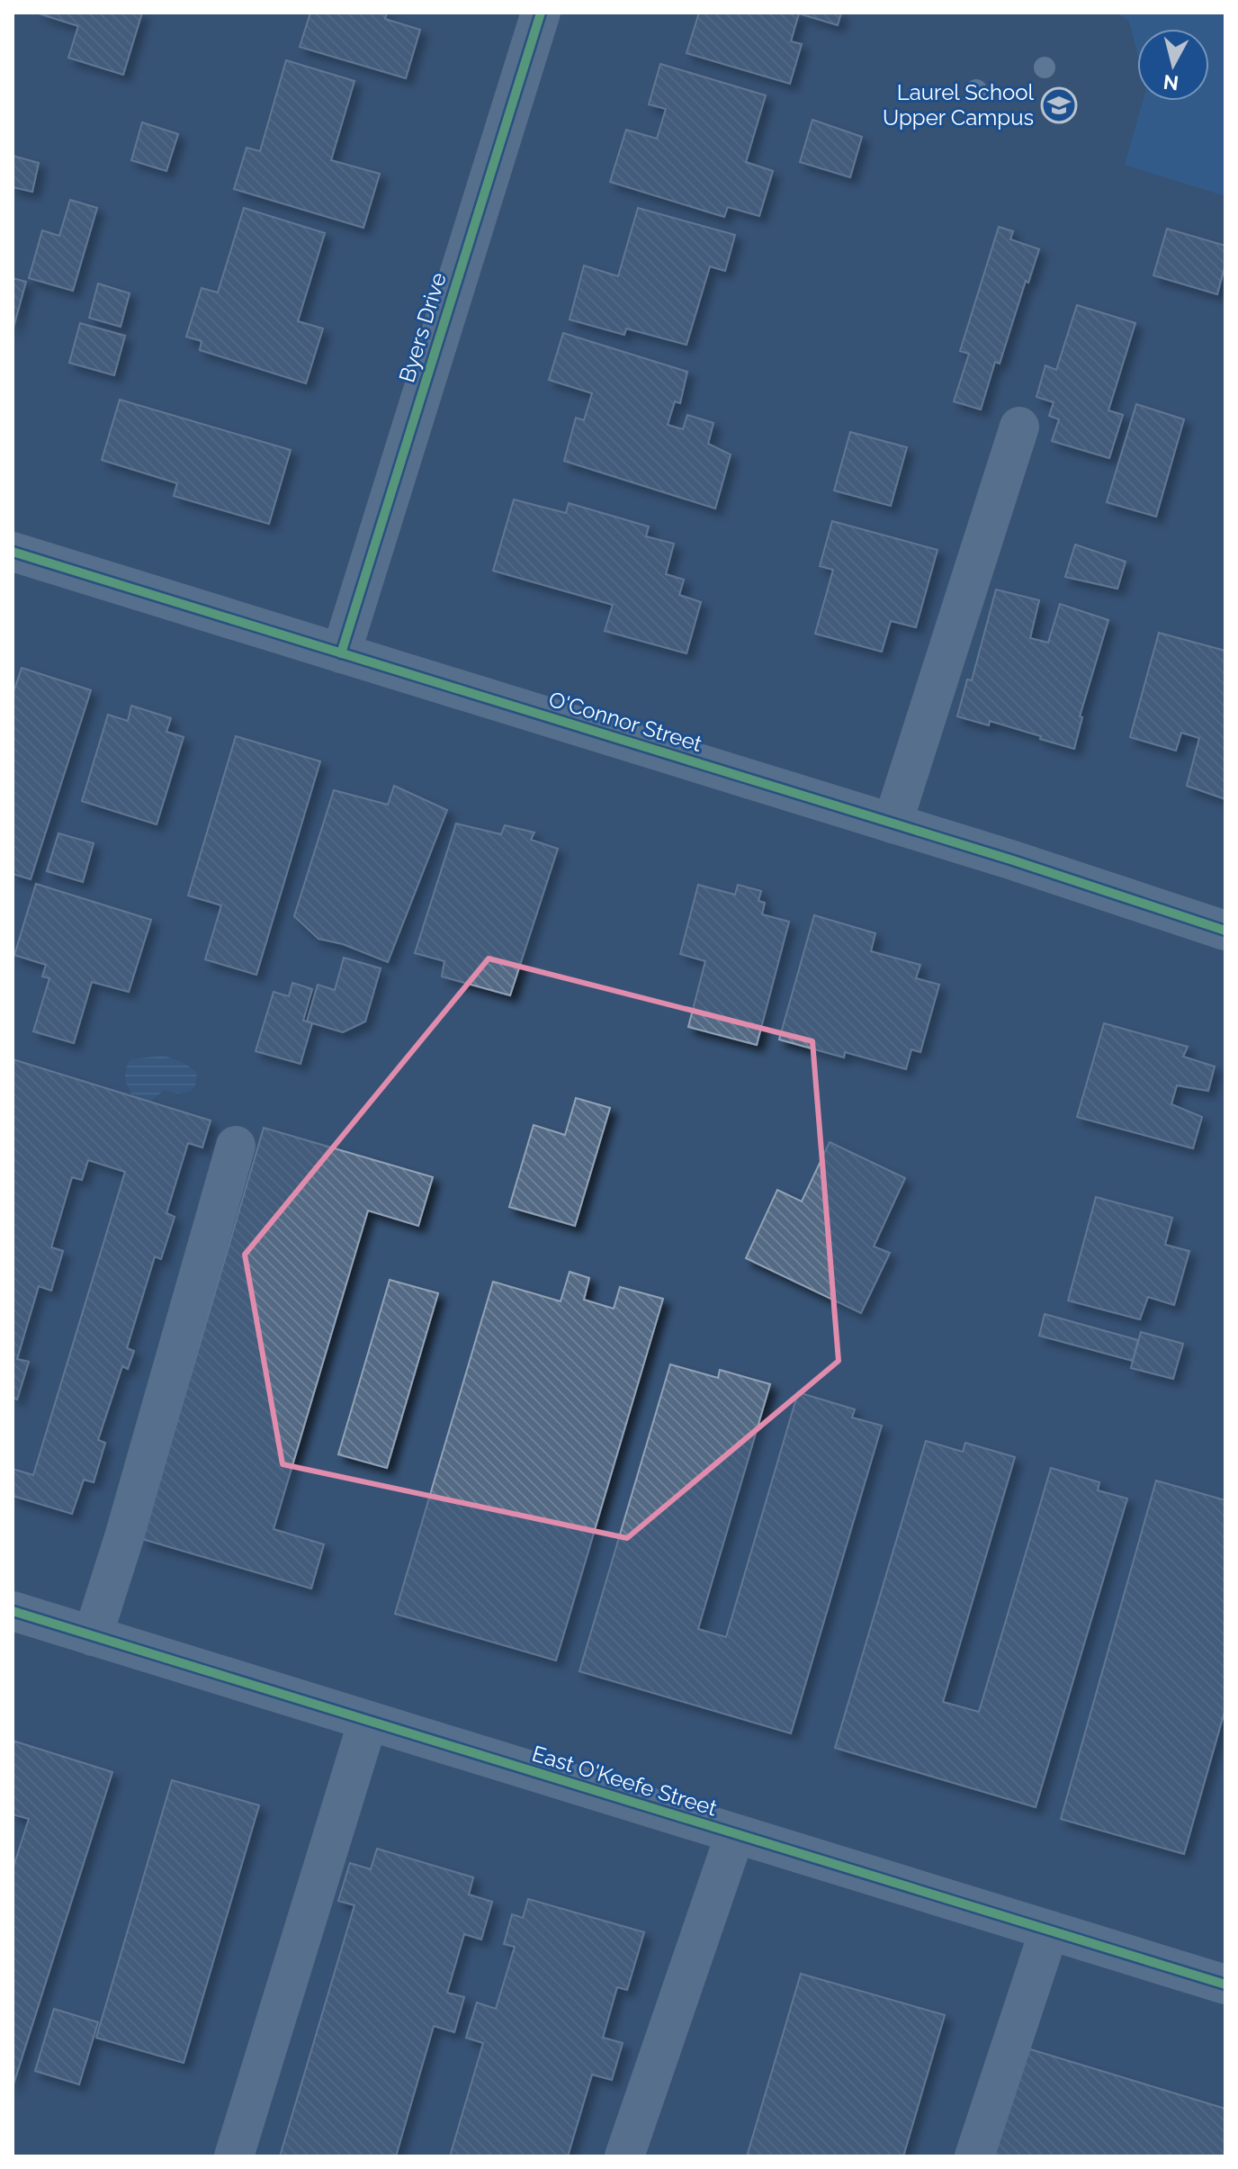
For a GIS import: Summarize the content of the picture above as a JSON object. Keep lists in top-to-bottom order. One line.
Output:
{"streets":{"street":["Byers Drive","O'Connor Street","East O'Keefe Street"]},"crossings":[["Byers Drive","O'Connor Street"]],"places":{"school or university":["Laurel School Upper Campus"]},"north":"bottom"}
